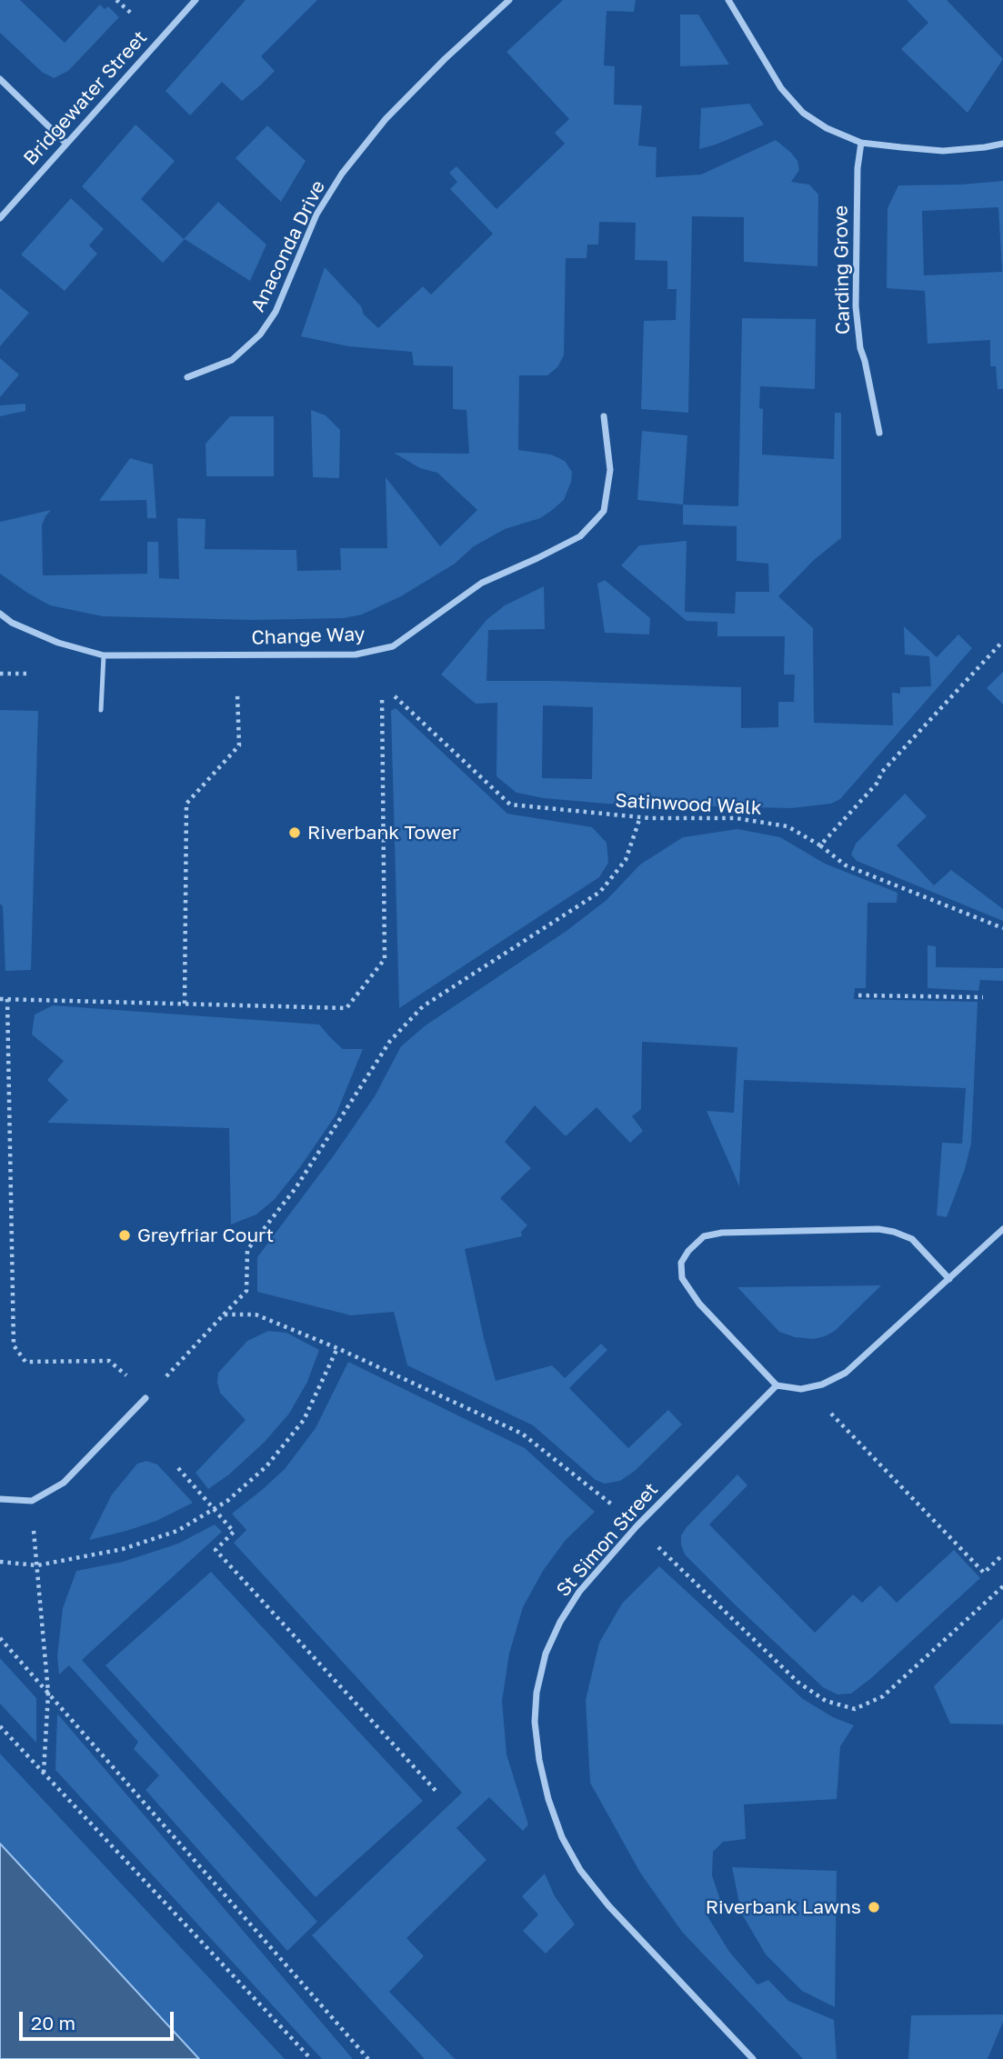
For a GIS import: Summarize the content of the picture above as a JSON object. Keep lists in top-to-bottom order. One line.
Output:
{"streets":{"street":["Bridgewater Street","Anaconda Drive","Carding Grove","Change Way","St Simon Street"],"path":["Satinwood Walk"]},"places":["Riverbank Tower","Greyfriar Court","Riverbank Lawns"],"scale_bar":"20 m"}
